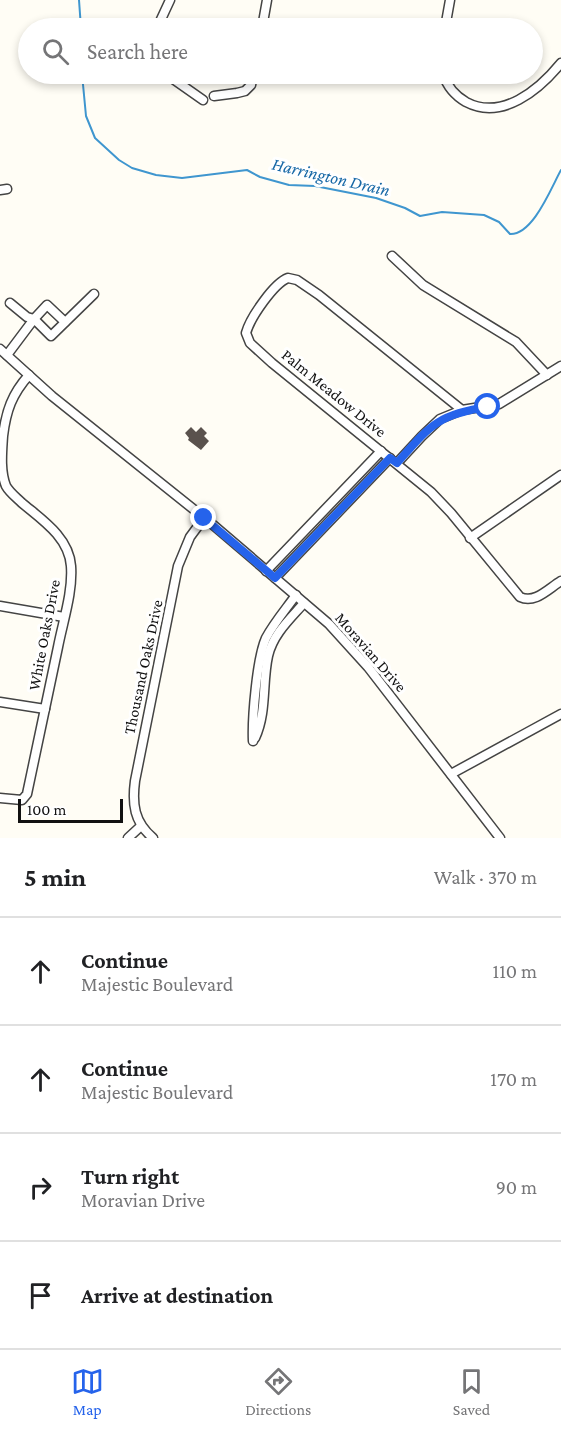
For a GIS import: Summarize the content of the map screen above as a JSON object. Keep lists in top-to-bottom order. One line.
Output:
{"streets":{"street":["Palm Meadow Drive","White Oaks Drive","Moravian Drive","Thousand Oaks Drive"]},"crossings":[["White Oaks Drive","Moravian Drive"],["Moravian Drive","Thousand Oaks Drive"]],"water":["Harrington Drain"],"scale_bar":"100 m","page":{"search":"Search here","scale":"100 m","heading":["5 min","Walk · 370 m"],"list":[["Continue","Majestic Boulevard","110 m"],["Continue","Majestic Boulevard","170 m"],["Turn right","Moravian Drive","90 m"],"Arrive at destination"],"nav":["Map","Directions","Saved"]}}
